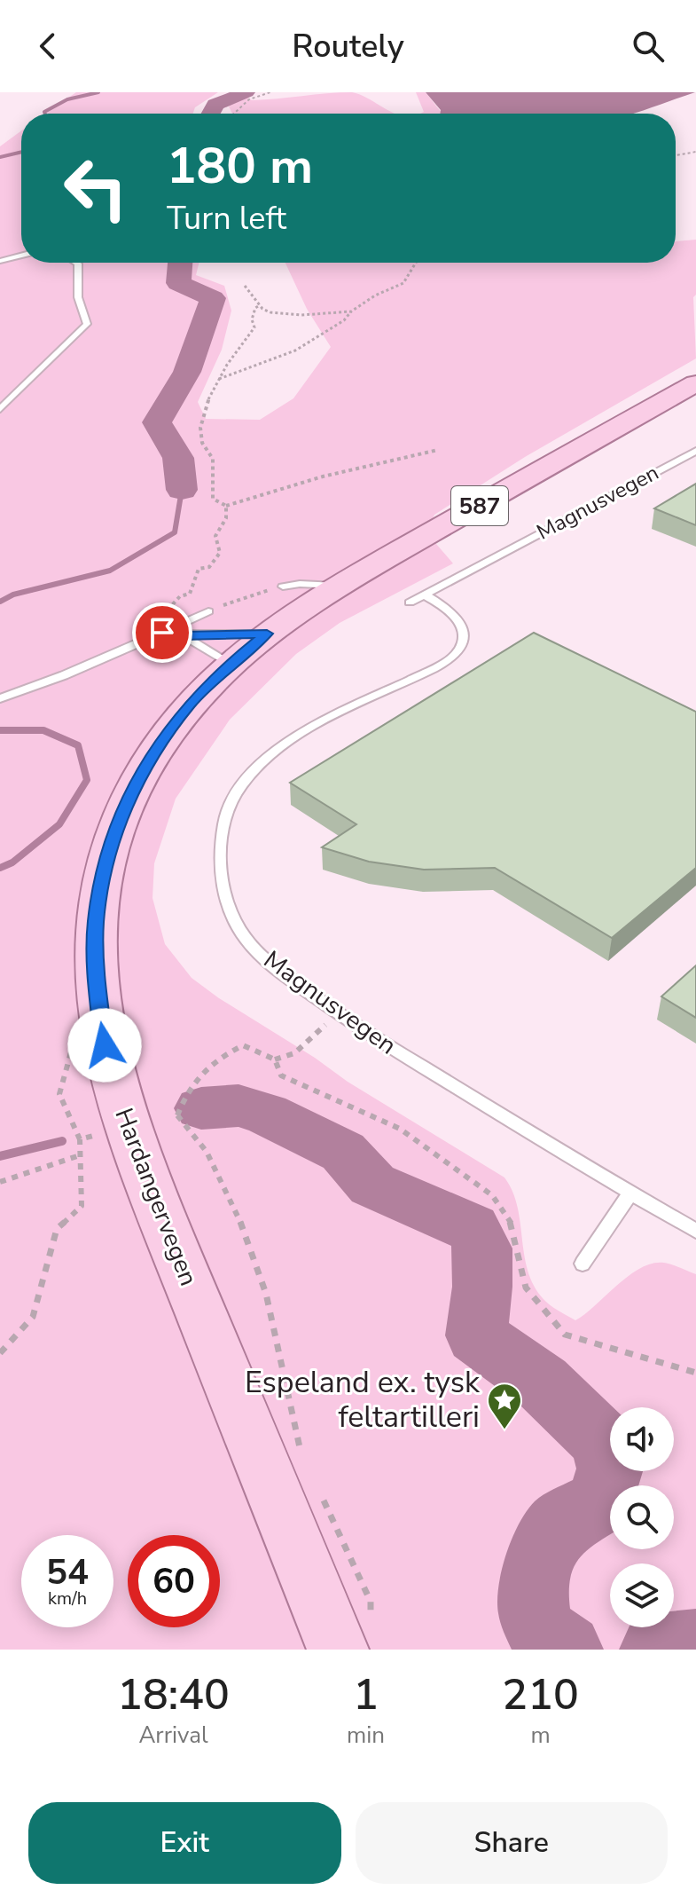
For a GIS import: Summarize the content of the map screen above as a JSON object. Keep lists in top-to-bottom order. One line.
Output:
{"streets":{"main road":["587","Hardangervegen"],"lane":["Magnusvegen"]},"crossings":[["587","Hardangervegen"]],"places":{"place":["Espeland ex. tysk feltartilleri"]},"page":{"header":"Routely","turn":["180 m","Turn left"],"speed":"54 km/h","limit":"60","eta":["18:40","Arrival","1","min","210","m"],"buttons":["Exit","Share"]}}
